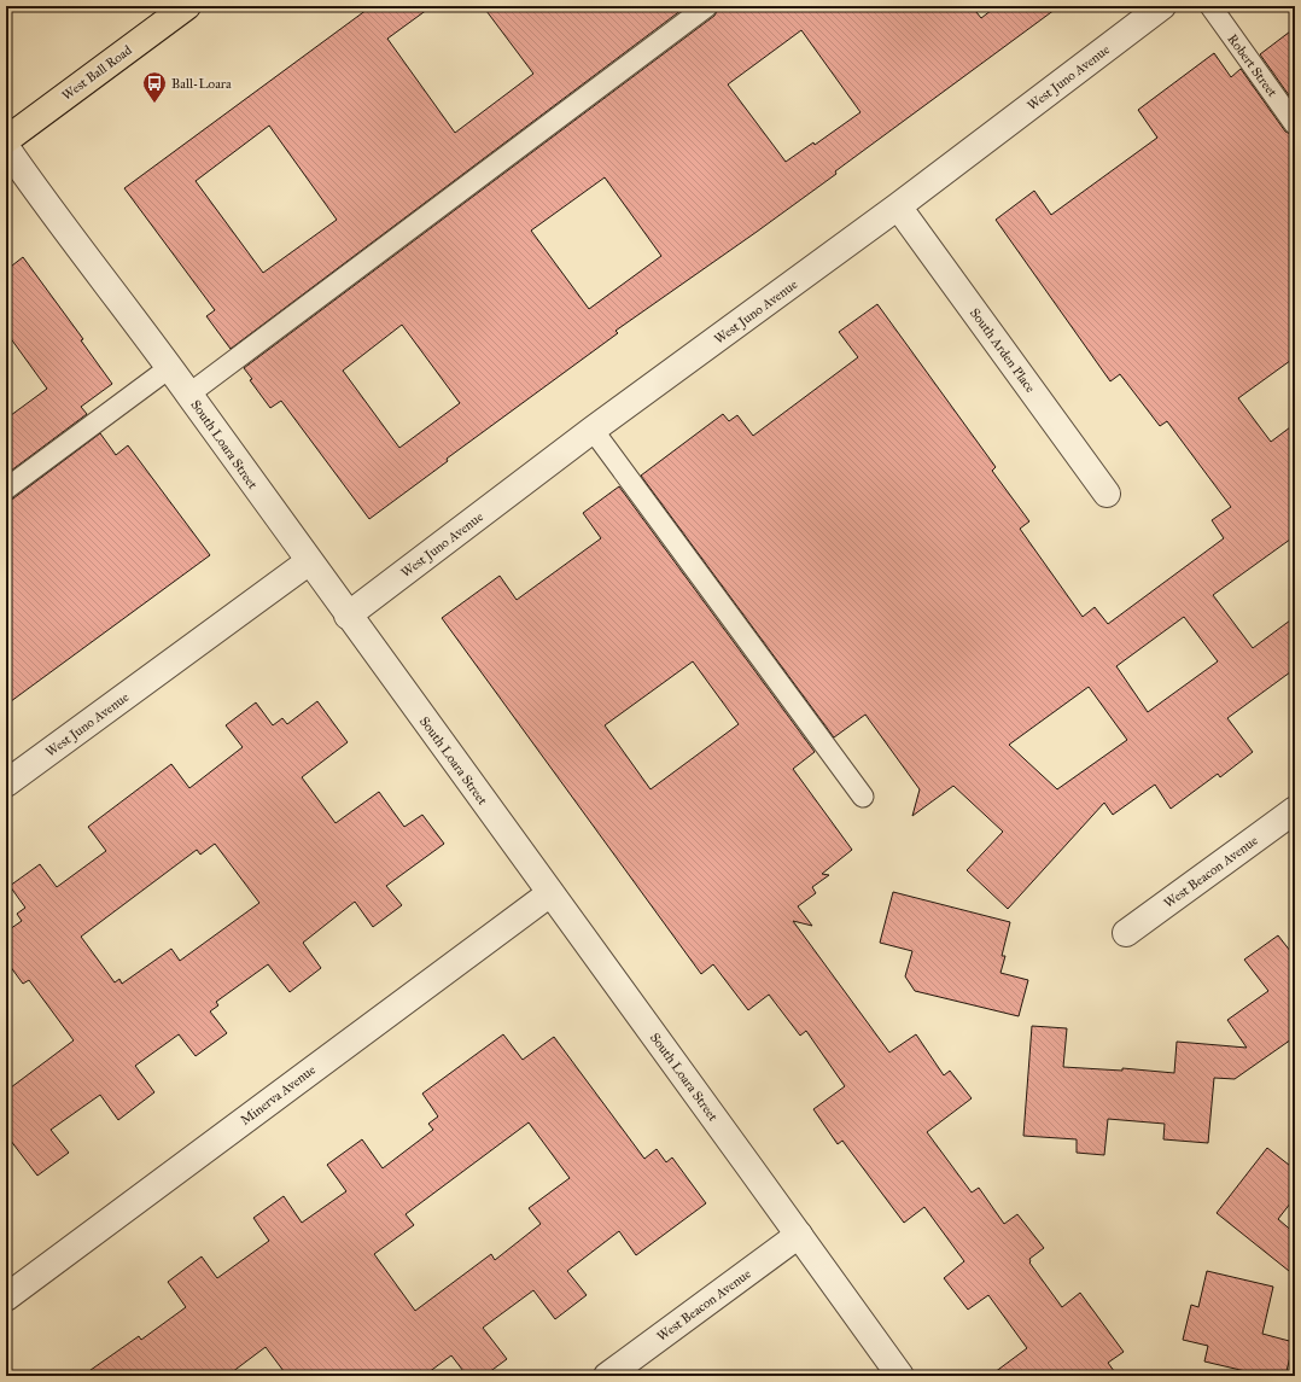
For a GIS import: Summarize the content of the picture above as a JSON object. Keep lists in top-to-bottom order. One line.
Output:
{"streets":{"main road":["West Ball Road"],"street":["West Juno Avenue","South Arden Place","South Loara Street","West Beacon Avenue","Minerva Avenue"],"lane":["Robert Street"]},"crossings":[["West Juno Avenue","South Arden Place"],["West Juno Avenue","South Loara Street"],["South Loara Street","West Beacon Avenue"],["South Loara Street","Minerva Avenue"]],"places":{"bus stop":["Ball-Loara"]}}
